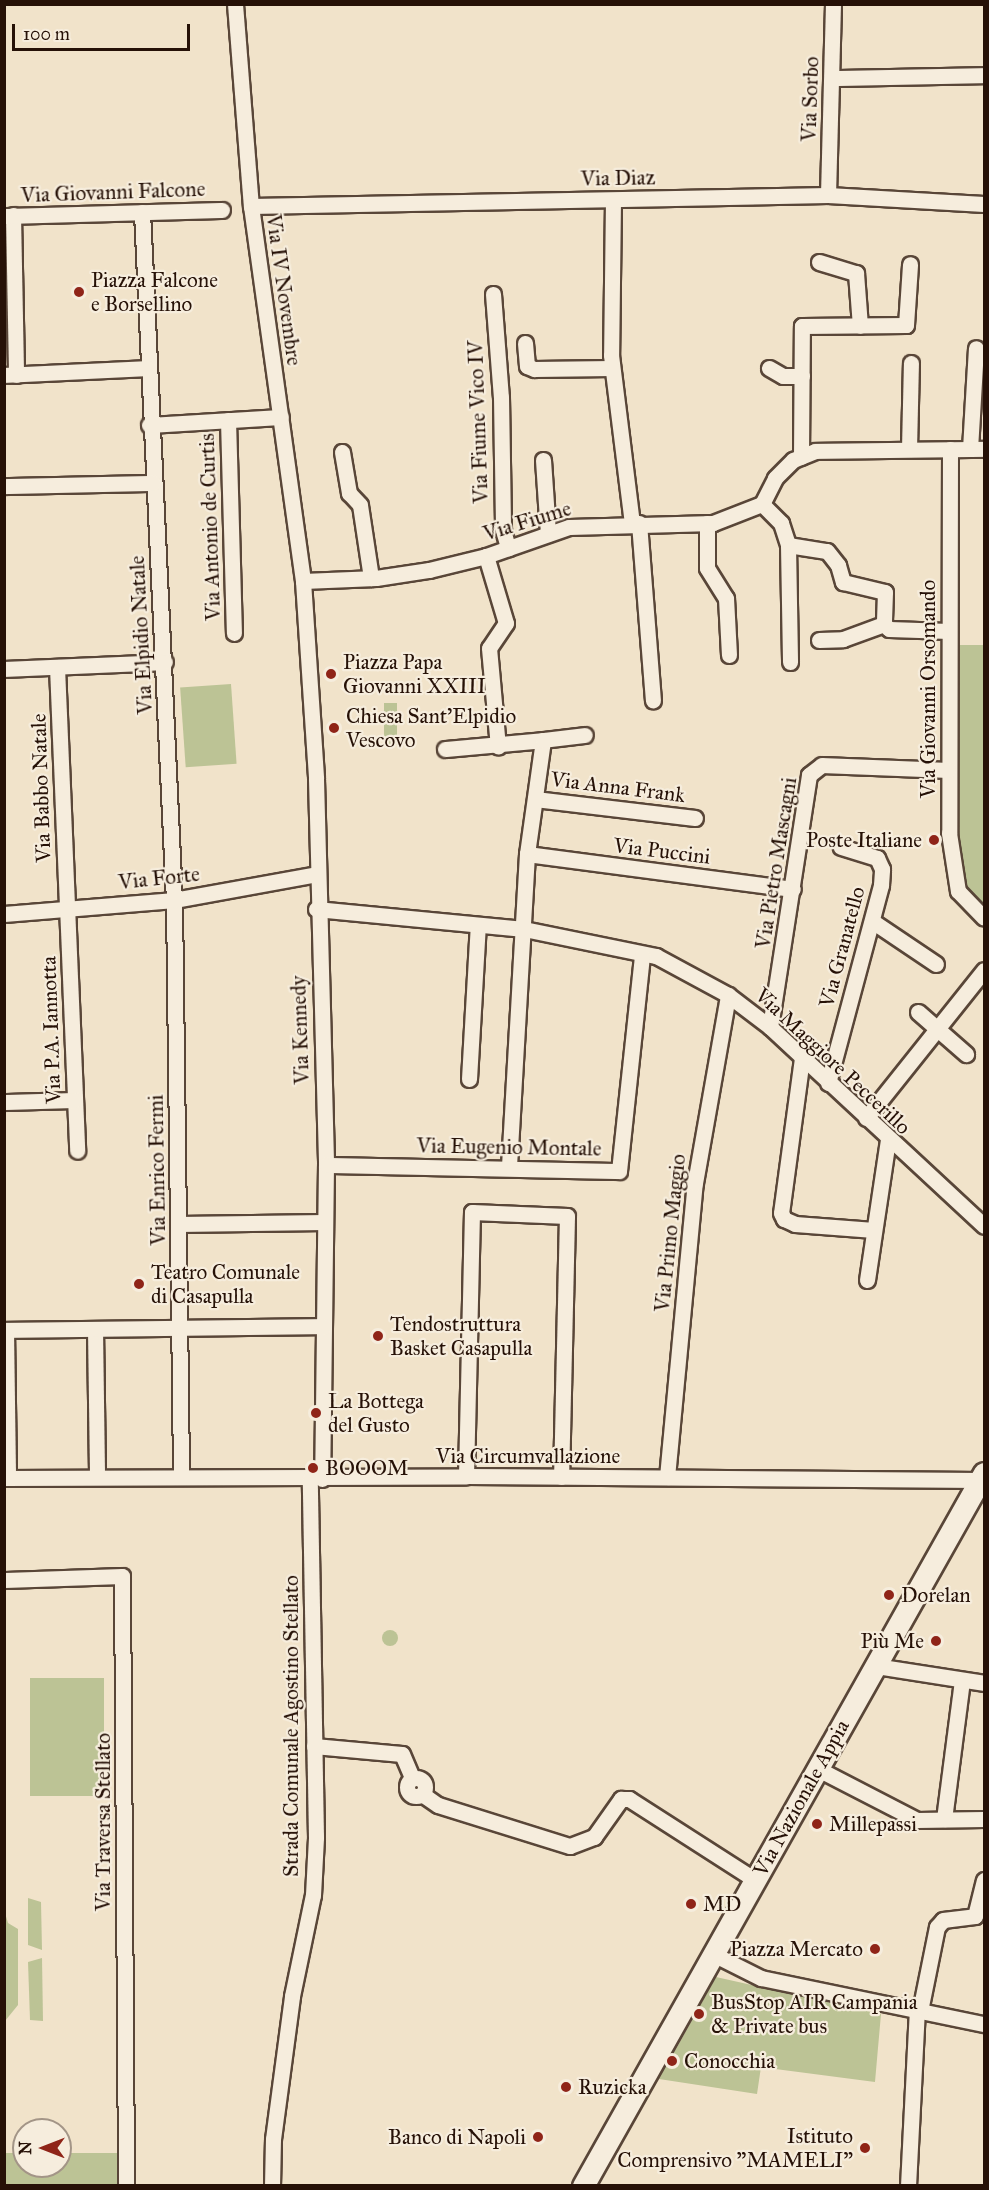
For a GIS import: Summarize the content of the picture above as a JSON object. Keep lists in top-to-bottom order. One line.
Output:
{"streets":{"main road":["Via Nazionale Appia"],"street":["Via Sorbo","Via Diaz","Via Giovanni Falcone","Via IV Novembre","Via Fiume Vico IV","Via Fiume","Via Antonio de Curtis","Via Elpidio Natale","Via Giovanni Orsomando","Via Anna Frank","Via Babbo Natale","Via Puccini","Via Pietro Mascagni","Via Forte","Via Granatello","Via P.A. Iannotta","Via Kennedy","Via Maggiore Peccerillo","Via Eugenio Montale","Via Enrico Fermi","Via Primo Maggio","Via Circumvallazione","Strada Comunale Agostino Stellato","Via Traversa Stellato"]},"crossings":[["Via Sorbo","Via Diaz"],["Via Diaz","Via IV Novembre"],["Via IV Novembre","Via Fiume"],["Via IV Novembre","Via Antonio de Curtis"],["Via IV Novembre","Via Kennedy"],["Via Fiume Vico IV","Via Fiume"],["Via Fiume","Via Kennedy"],["Via Antonio de Curtis","Via Elpidio Natale"],["Via Elpidio Natale","Via Forte"],["Via Elpidio Natale","Via Enrico Fermi"],["Via Giovanni Orsomando","Via Pietro Mascagni"],["Via Anna Frank","Via Puccini"],["Via Anna Frank","Via Maggiore Peccerillo"],["Via Anna Frank","Via Eugenio Montale"],["Via Babbo Natale","Via Forte"],["Via Babbo Natale","Via P.A. Iannotta"],["Via Puccini","Via Pietro Mascagni"],["Via Pietro Mascagni","Via Maggiore Peccerillo"],["Via Forte","Via P.A. Iannotta"],["Via Forte","Via Kennedy"],["Via Forte","Via Enrico Fermi"],["Via Granatello","Via Maggiore Peccerillo"],["Via Kennedy","Via Maggiore Peccerillo"],["Via Kennedy","Via Eugenio Montale"],["Via Kennedy","Via Circumvallazione"],["Via Kennedy","Strada Comunale Agostino Stellato"],["Via Maggiore Peccerillo","Via Eugenio Montale"],["Via Maggiore Peccerillo","Via Primo Maggio"],["Via Enrico Fermi","Via Circumvallazione"],["Via Primo Maggio","Via Circumvallazione"],["Via Circumvallazione","Strada Comunale Agostino Stellato"],["Via Circumvallazione","Via Nazionale Appia"]],"places":["Piazza Falcone e Borsellino","Piazza Papa Giovanni XXIII","Chiesa Sant'Elpidio Vescovo","Poste Italiane","Teatro Comunale di Casapulla","Tendostruttura Basket Casapulla","La Bottega del Gusto","BOOOM","Dorelan","Più Me","Millepassi","MD","Piazza Mercato","BusStop AIR Campania & Private bus","Conocchia","Ruzicka","Banco di Napoli","Istituto Comprensivo \"MAMELI\""],"scale_bar":"100 m","north":"left"}
